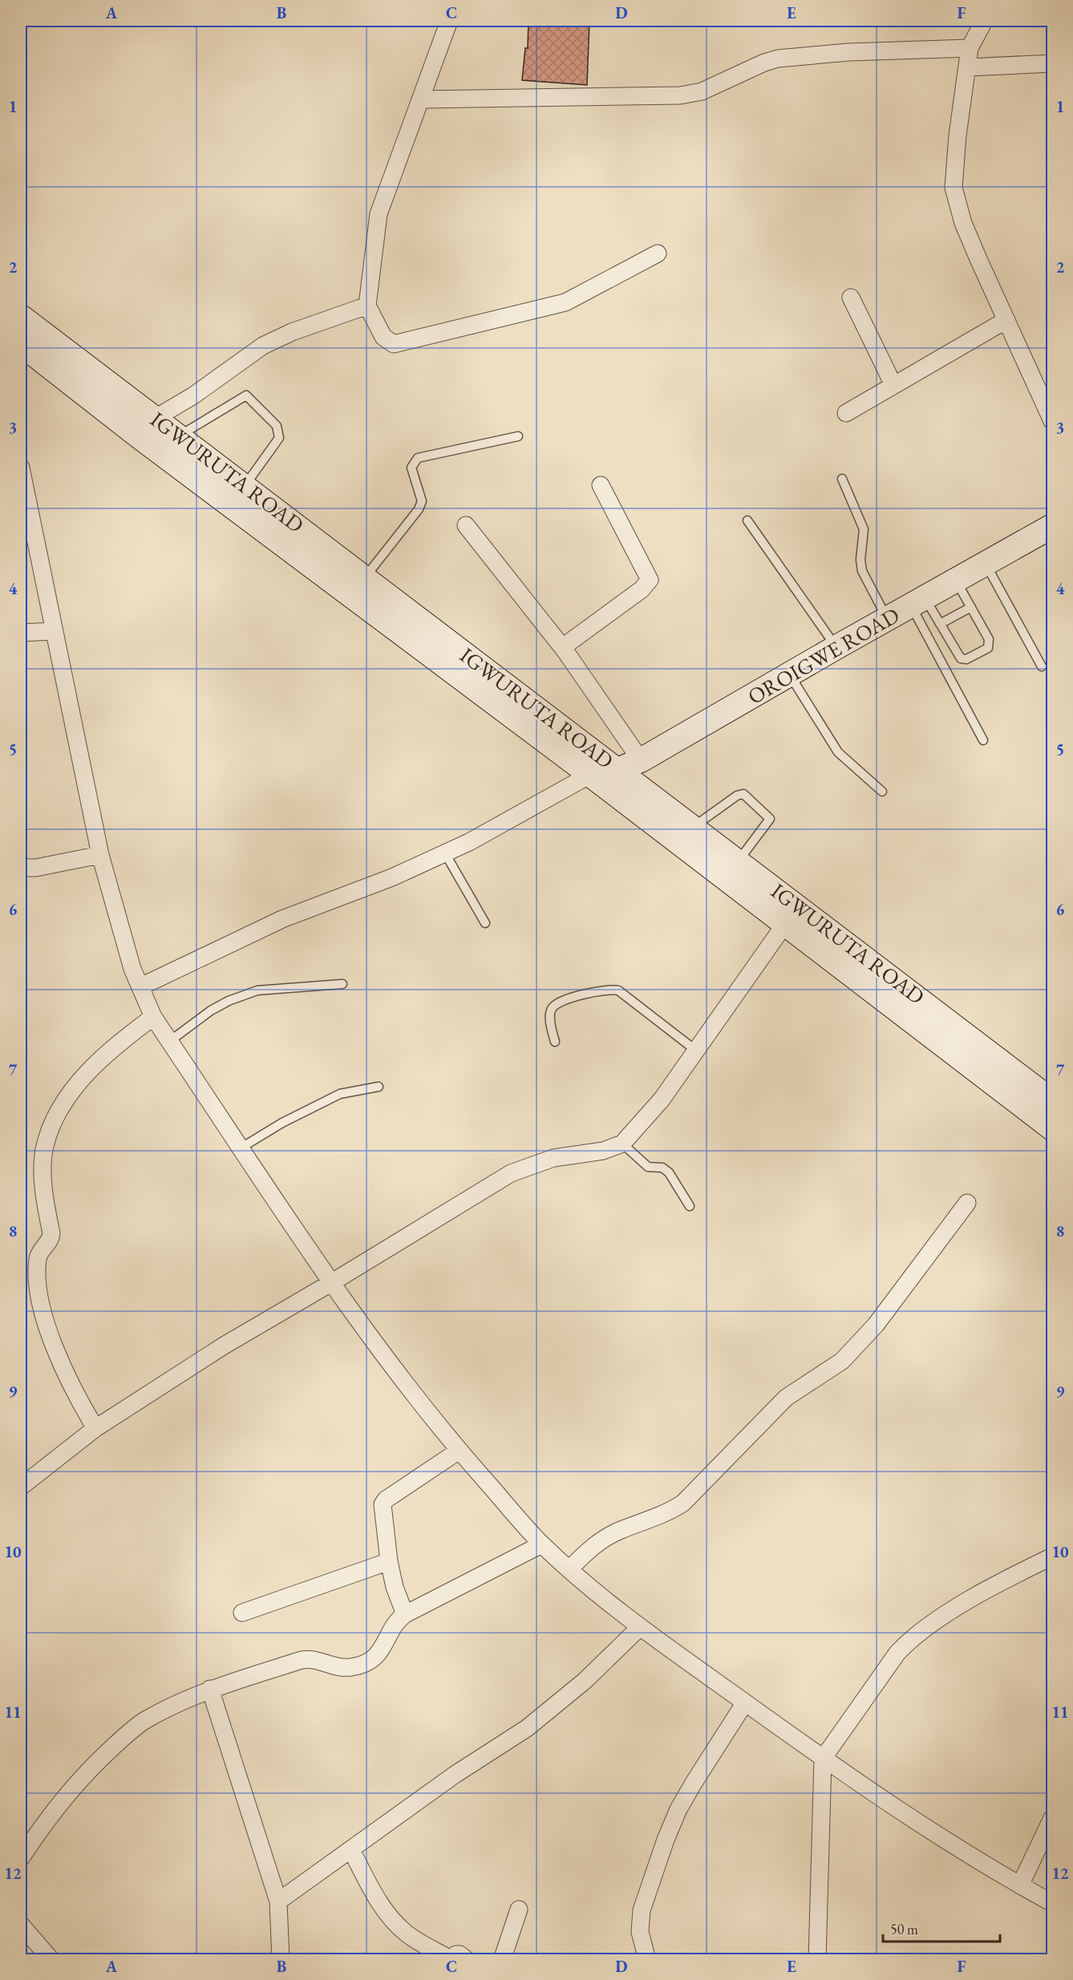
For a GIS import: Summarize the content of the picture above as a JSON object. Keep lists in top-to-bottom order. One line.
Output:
{"streets":{"main road":["IGWURUTA ROAD","OROIGWE ROAD"]},"crossings":[["IGWURUTA ROAD","OROIGWE ROAD"]],"scale_bar":"50 m","grid":{"columns":["A","B","C","D","E","F"],"rows":["1","2","3","4","5","6","7","8","9","10","11","12"]}}
